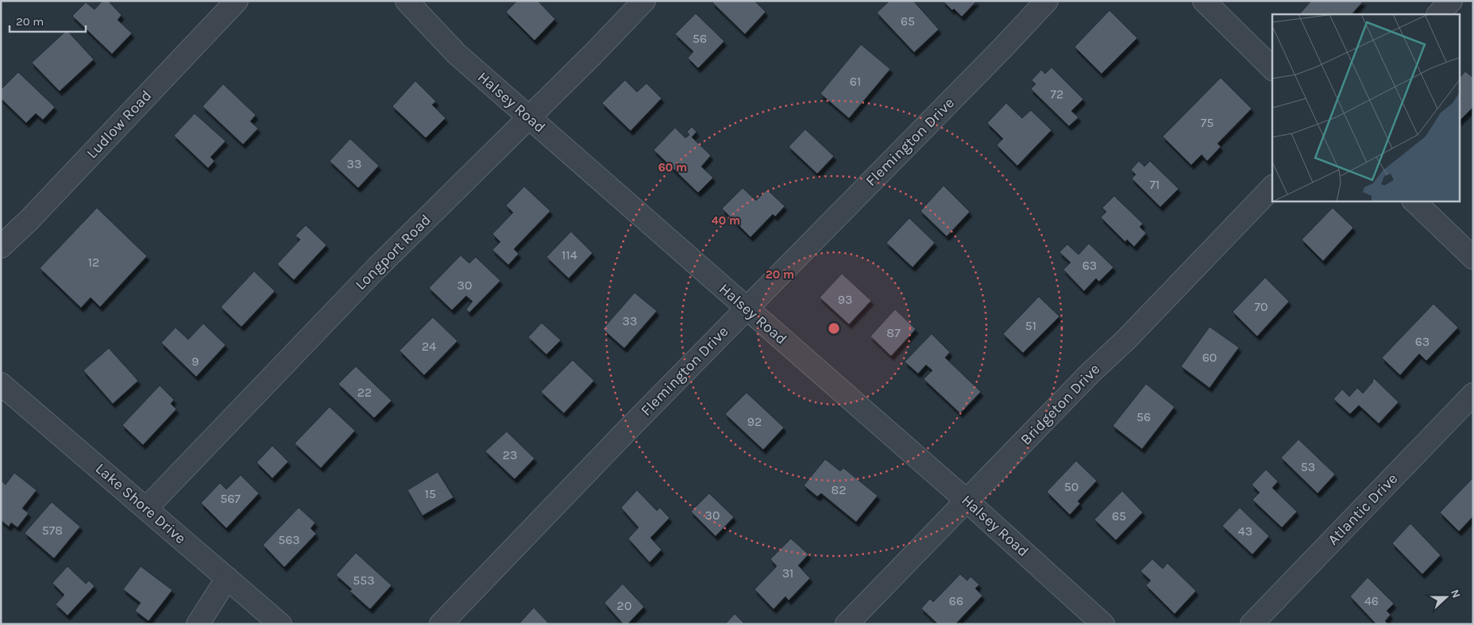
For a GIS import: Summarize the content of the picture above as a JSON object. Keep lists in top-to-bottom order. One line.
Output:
{"streets":{"street":["Halsey Road","Ludlow Road","Flemington Drive","Longport Road","Bridgeton Drive","Lake Shore Drive","Atlantic Drive"]},"crossings":[["Halsey Road","Flemington Drive"],["Halsey Road","Longport Road"],["Halsey Road","Bridgeton Drive"],["Longport Road","Lake Shore Drive"]],"house_numbers":["65","56","61","72","75","33","71","114","12","63","30","93","70","33","51","87","63","24","60","9","22","56","92","23","53","50","82","15","567","30","65","578","43","563","31","553","66","46","20"],"scale_bar":"20 m","north":"right","rings":["60 m","40 m","20 m"]}
